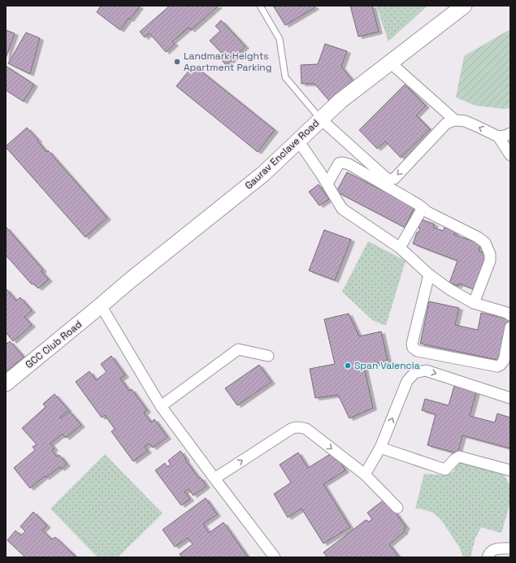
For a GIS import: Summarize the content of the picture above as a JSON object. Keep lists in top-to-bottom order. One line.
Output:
{"streets":{"street":["Gaurav Enclave Road","GCC Club Road"]},"crossings":[["Gaurav Enclave Road","GCC Club Road"]],"places":["Landmark Heights Apartment Parking","Span Valencia"]}
